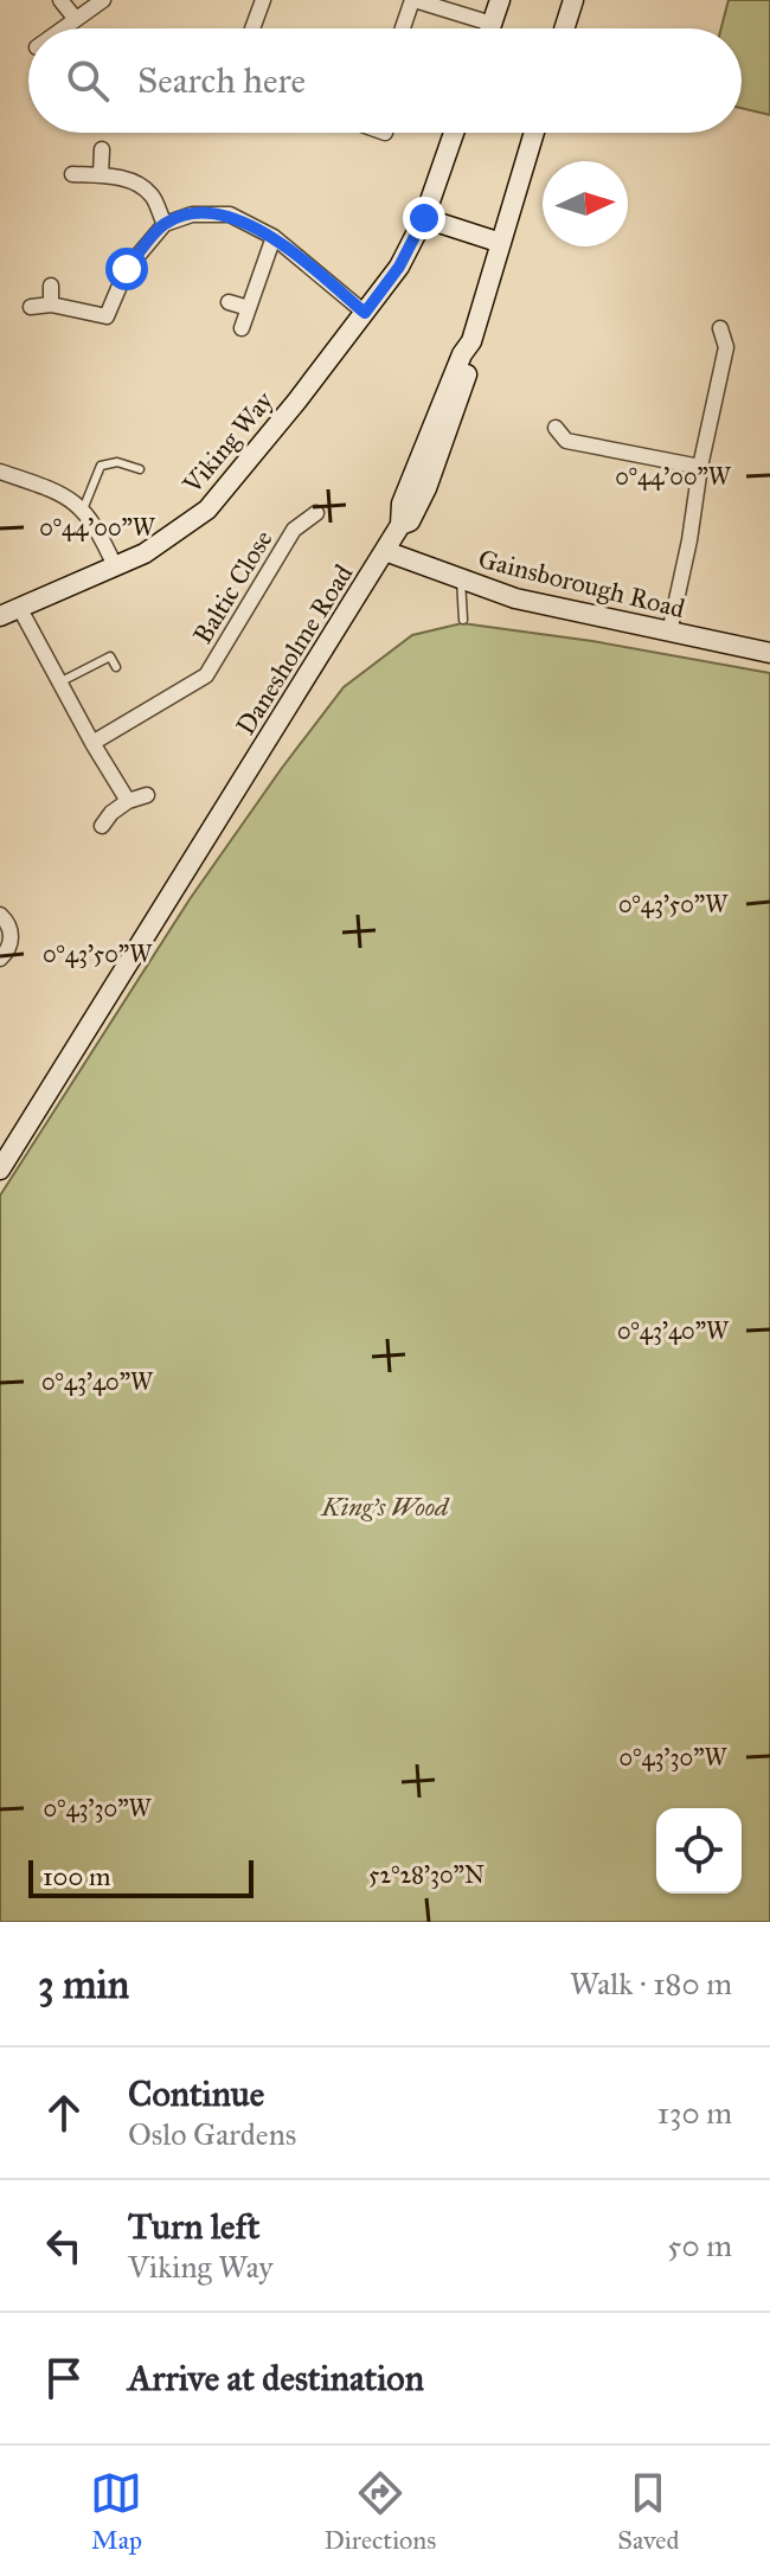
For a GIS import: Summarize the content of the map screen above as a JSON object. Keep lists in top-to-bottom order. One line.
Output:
{"streets":{"street":["Viking Way","Gainsborough Road","Baltic Close","Danesholme Road"]},"crossings":[["Gainsborough Road","Danesholme Road"]],"parks":["King's Wood"],"scale_bar":"100 m","north":"right","page":{"search":"Search here","scale":"100 m","heading":["3 min","Walk · 180 m"],"list":[["Continue","Oslo Gardens","130 m"],["Turn left","Viking Way","50 m"],"Arrive at destination"],"nav":["Map","Directions","Saved"]},"coordinates":["0°44'00\"W","0°43'50\"W","0°43'40\"W","0°43'30\"W","52°28'30\"N"]}
